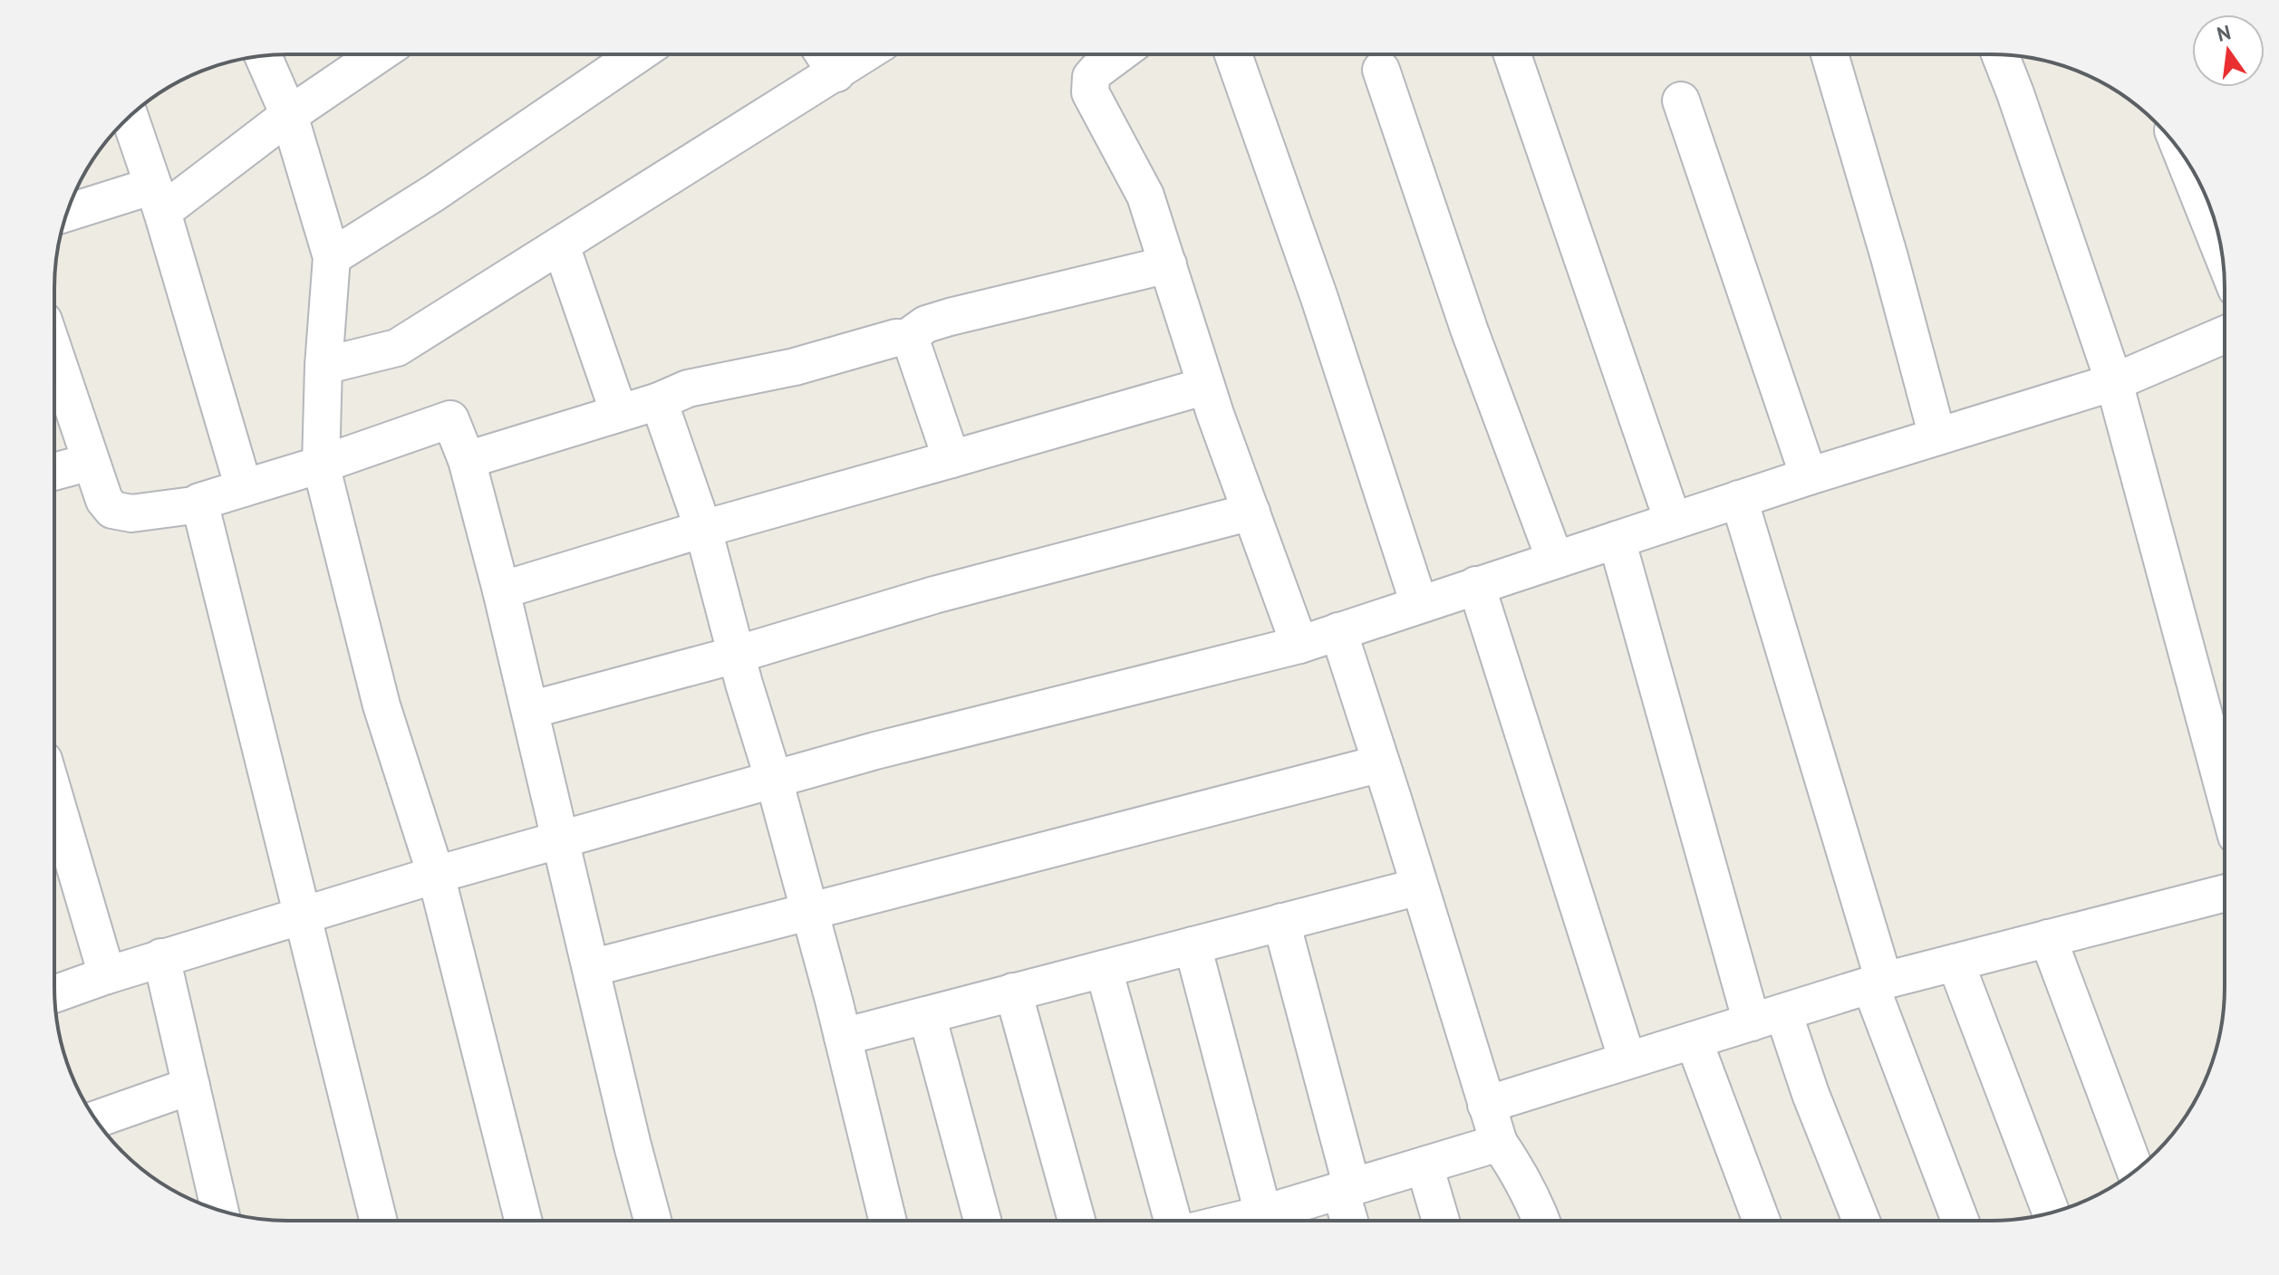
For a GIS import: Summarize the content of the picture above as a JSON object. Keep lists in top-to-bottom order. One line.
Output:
{"north":"top"}
